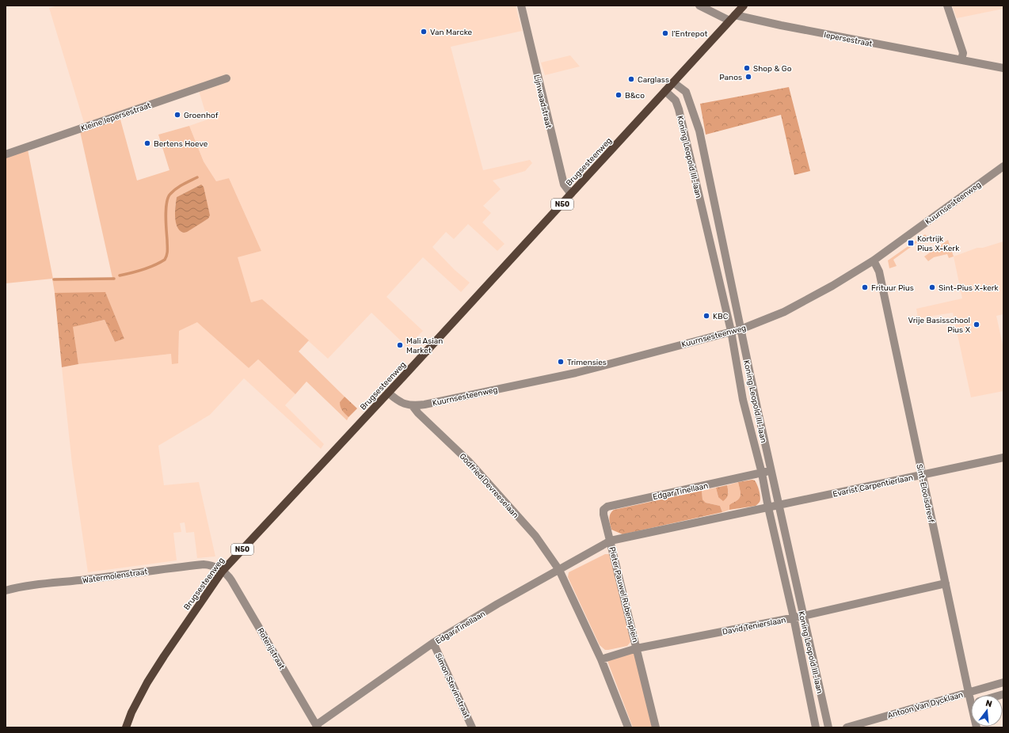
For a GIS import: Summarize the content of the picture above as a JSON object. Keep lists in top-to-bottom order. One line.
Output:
{"streets":{"main road":["Brugsesteenweg","N50"],"street":["Iepersestraat","Lijnwaadstraat","Kleine Iepersestraat","Koning Leopold III-laan","Kuurnsesteenweg","Godfried Devreeselaan","Evarist Carpentierlaan","Edgar Tinellaan","Sint-Elooisdreef","Watermolenstraat","Pieter Pauwel Rubensplein","David Tenierslaan","Roterijstraat","Simon Stevinstraat","Antoon Van Dycklaan"]},"crossings":[["Iepersestraat","Brugsesteenweg"],["Lijnwaadstraat","Brugsesteenweg"],["Koning Leopold III-laan","Brugsesteenweg"],["Koning Leopold III-laan","Kuurnsesteenweg"],["Koning Leopold III-laan","Evarist Carpentierlaan"],["Koning Leopold III-laan","Edgar Tinellaan"],["Koning Leopold III-laan","David Tenierslaan"],["Brugsesteenweg","Watermolenstraat"],["Brugsesteenweg","Roterijstraat"],["Kuurnsesteenweg","Godfried Devreeselaan"],["Kuurnsesteenweg","Sint-Elooisdreef"],["Godfried Devreeselaan","Edgar Tinellaan"],["Evarist Carpentierlaan","Edgar Tinellaan"],["Evarist Carpentierlaan","Sint-Elooisdreef"],["Edgar Tinellaan","Pieter Pauwel Rubensplein"],["Edgar Tinellaan","Roterijstraat"],["Edgar Tinellaan","Simon Stevinstraat"],["Sint-Elooisdreef","David Tenierslaan"],["Sint-Elooisdreef","Antoon Van Dycklaan"],["Watermolenstraat","Roterijstraat"],["Pieter Pauwel Rubensplein","David Tenierslaan"]],"places":{"other":["Van Marcke","l'Entrepot","Shop & Go","Panos","Carglass","B&co","Groenhof","Bertens Hoeve","Frituur Pius","Sint-Pius X-kerk","KBC","Vrije Basisschool Pius X","Mali Asian Market","Trimensies"],"transit":["Kortrijk Pius X-Kerk"]},"north":"top"}
